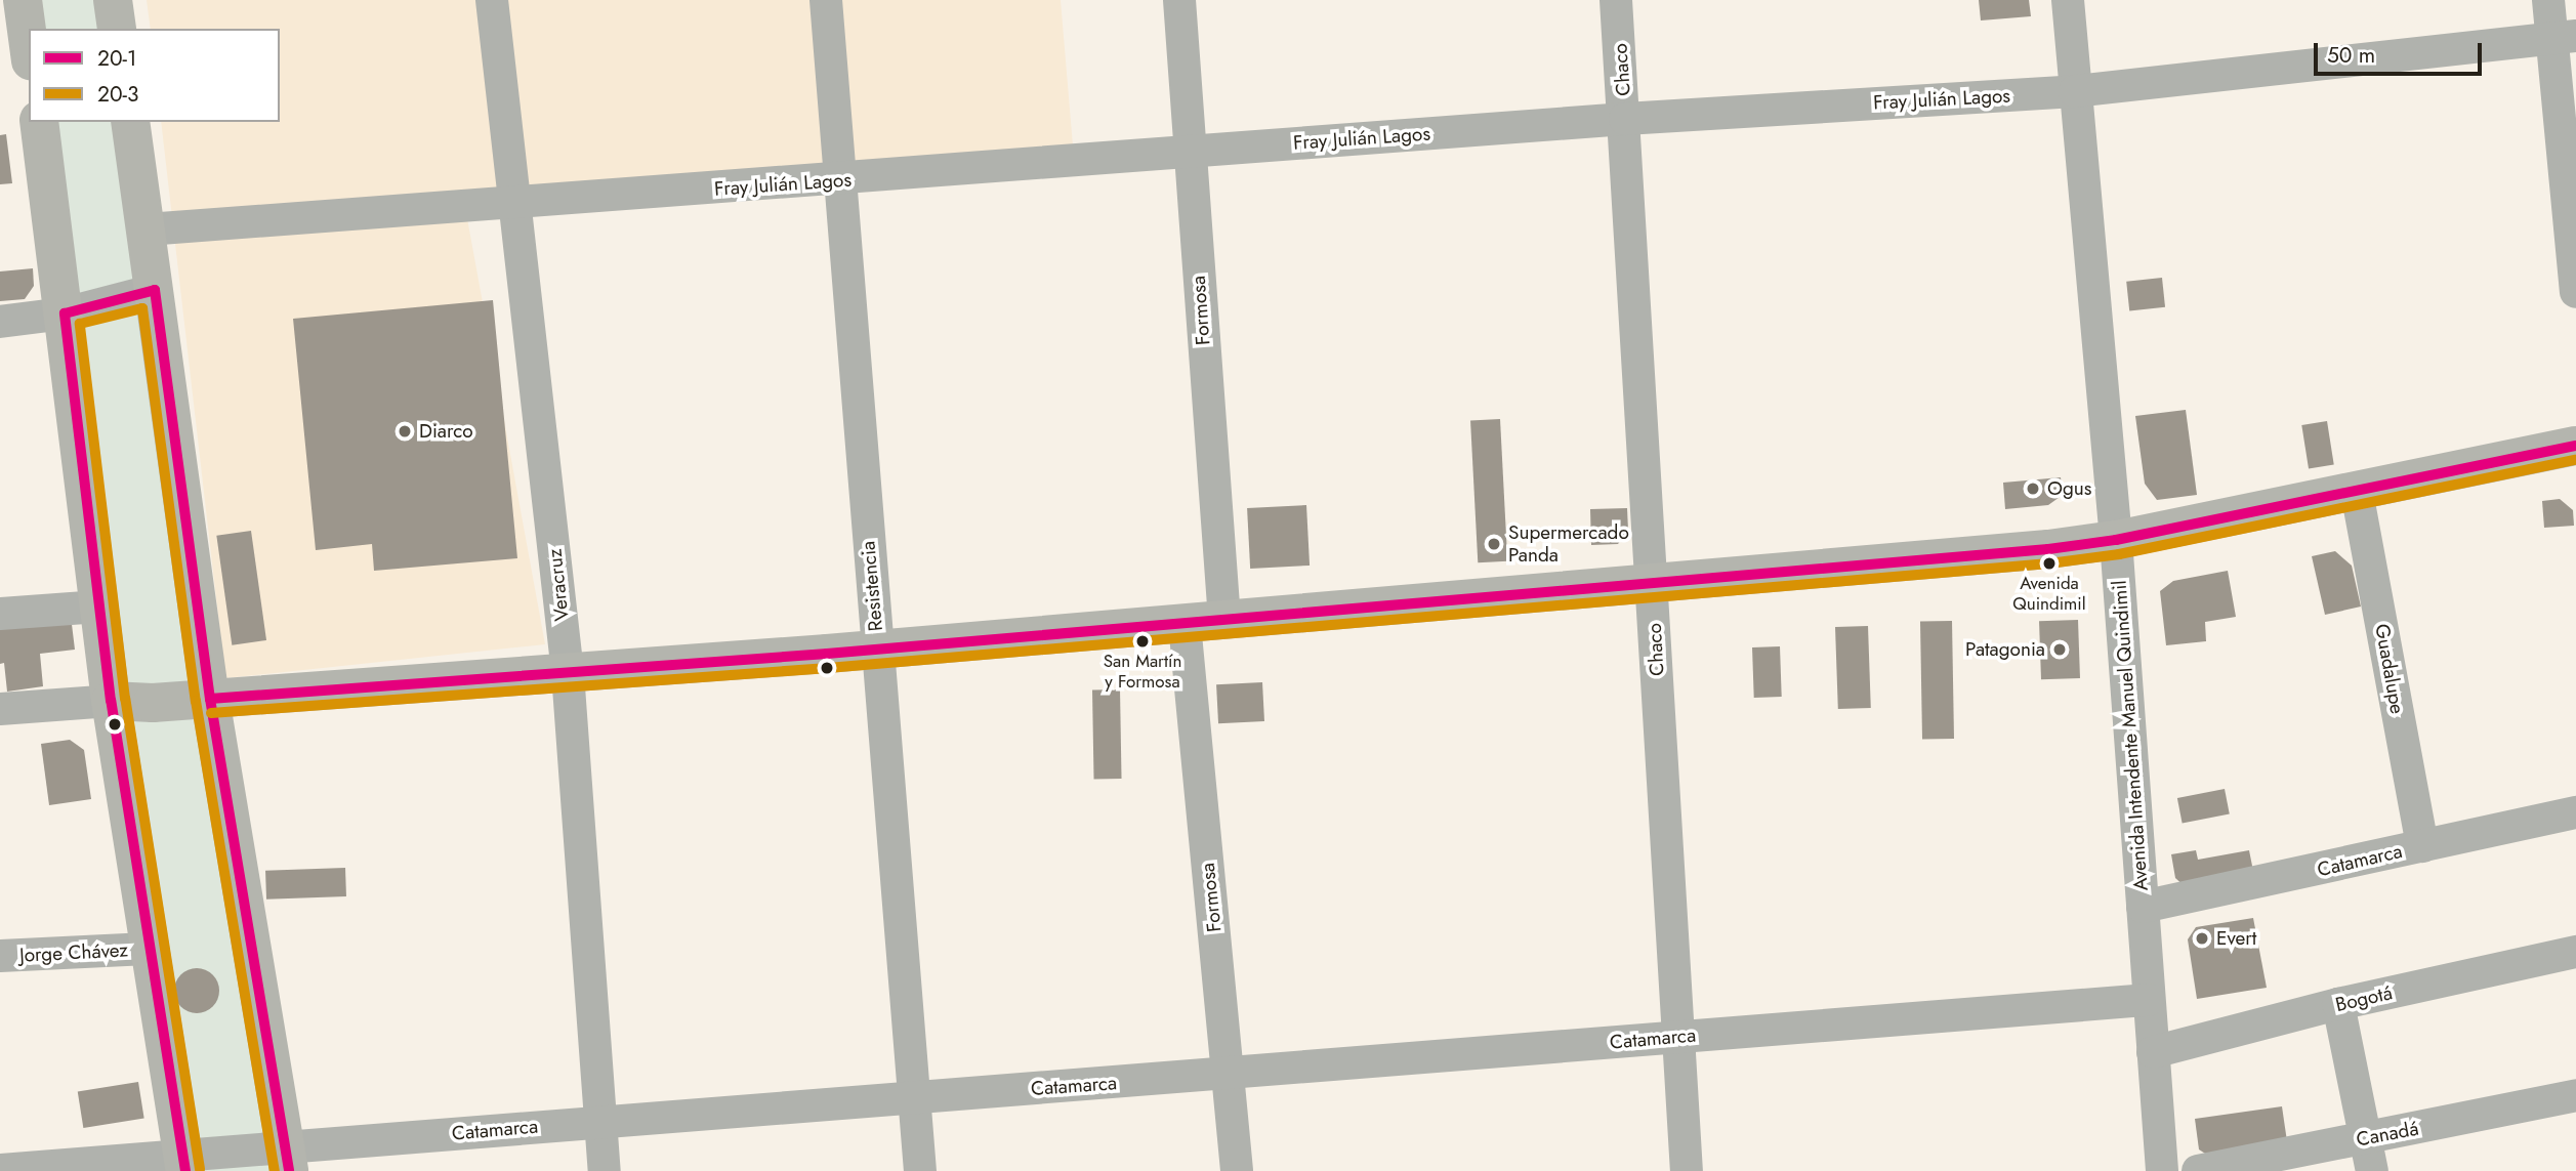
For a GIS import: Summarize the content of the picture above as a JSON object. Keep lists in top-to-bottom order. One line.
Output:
{"streets":{"street":["Chaco","Fray Julián Lagos","Formosa","Veracruz","Resistencia","Guadalupe","Avenida Intendente Manuel Quindimil","Catamarca","Jorge Chávez","Bogotá","Canadá"]},"crossings":[["Chaco","Fray Julián Lagos"],["Chaco","Catamarca"],["Fray Julián Lagos","Formosa"],["Fray Julián Lagos","Veracruz"],["Fray Julián Lagos","Resistencia"],["Fray Julián Lagos","Avenida Intendente Manuel Quindimil"],["Formosa","Catamarca"],["Veracruz","Catamarca"],["Resistencia","Catamarca"],["Guadalupe","Catamarca"],["Avenida Intendente Manuel Quindimil","Catamarca"],["Avenida Intendente Manuel Quindimil","Bogotá"]],"places":["Diarco","Ogus","Supermercado Panda","Avenida Quindimil","San Martín y Formosa","Patagonia","Evert"],"lines":["transit line 20-1","transit line 20-3"],"legend":["20-1","20-3"],"scale_bar":"50 m"}
